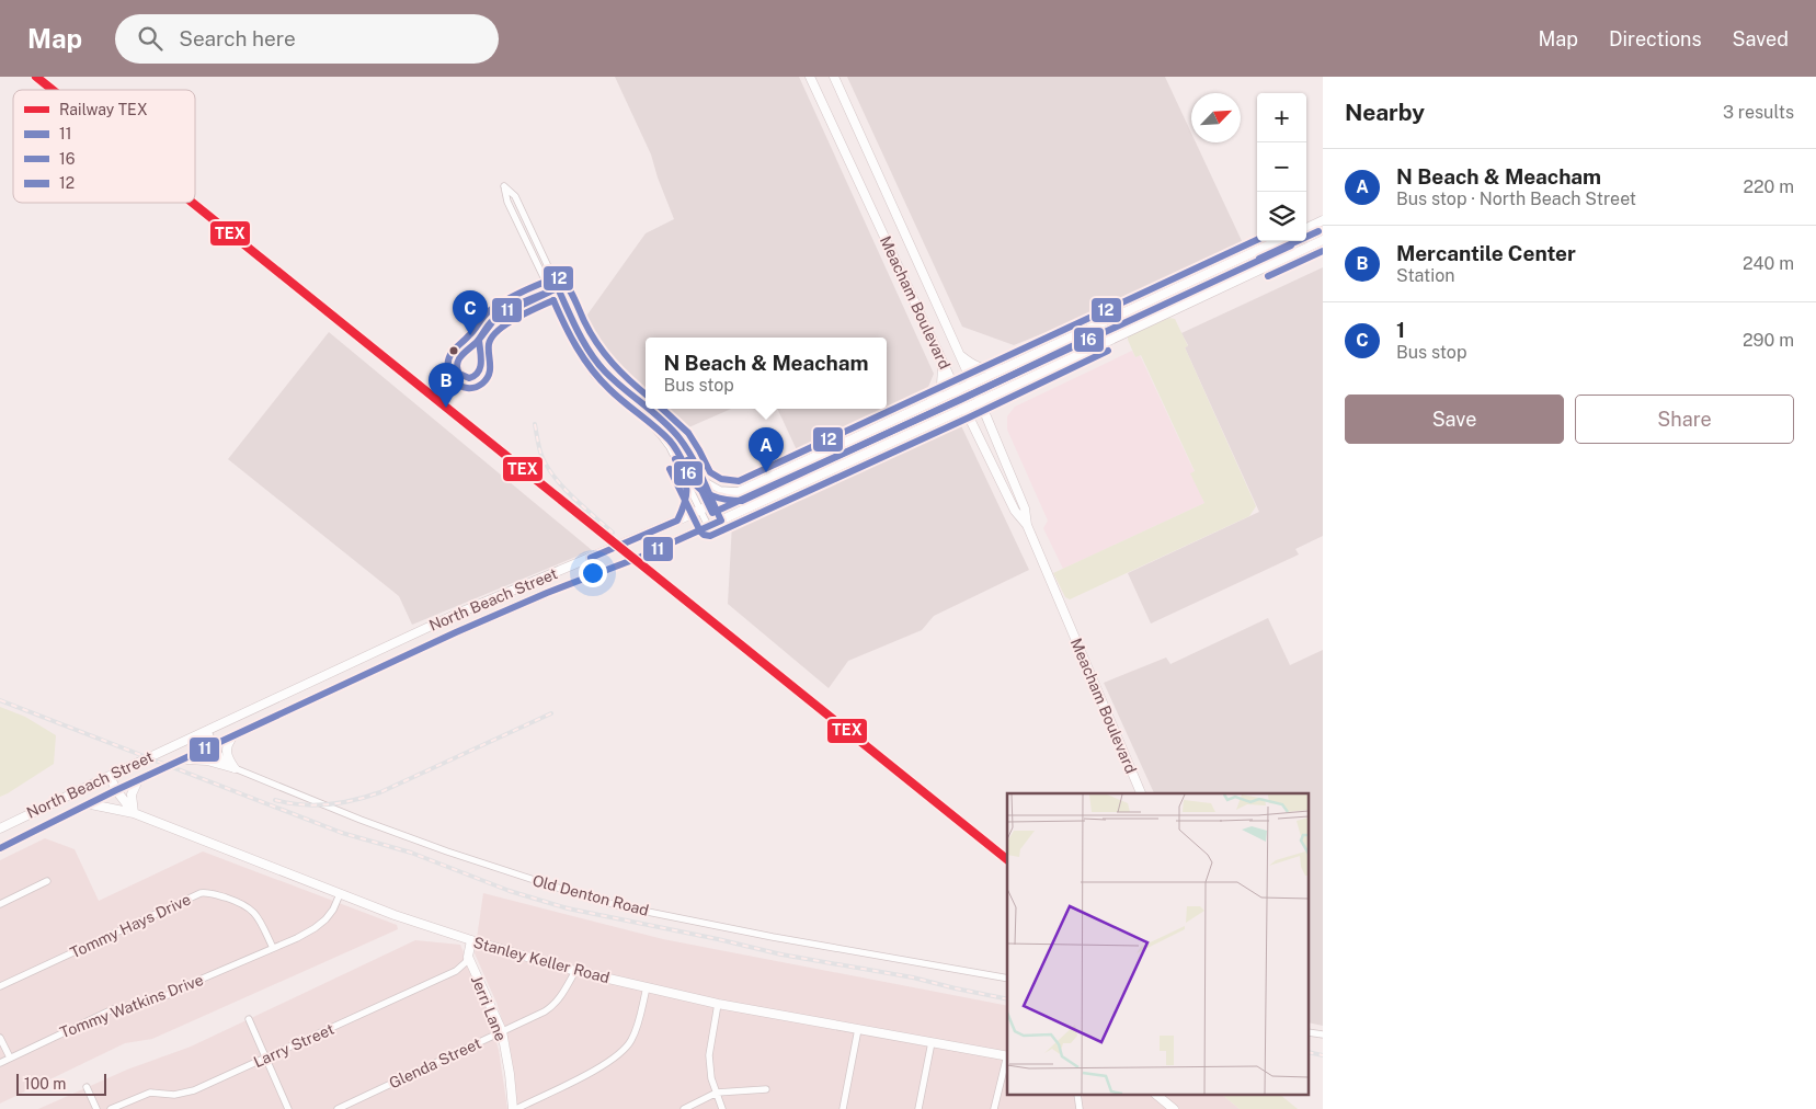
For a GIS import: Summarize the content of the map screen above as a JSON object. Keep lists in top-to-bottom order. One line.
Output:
{"streets":{"main road":["Meacham Boulevard","North Beach Street","Stanley Keller Road","Jerri Lane"],"street":["Old Denton Road","Tommy Hays Drive","Tommy Watkins Drive","Larry Street","Glenda Street"]},"crossings":[["Meacham Boulevard","North Beach Street"],["North Beach Street","Old Denton Road"],["North Beach Street","Stanley Keller Road"],["Tommy Hays Drive","Tommy Watkins Drive"],["Stanley Keller Road","Tommy Watkins Drive"],["Stanley Keller Road","Jerri Lane"],["Stanley Keller Road","Glenda Street"],["Jerri Lane","Larry Street"],["Jerri Lane","Glenda Street"]],"lines":["rail line TEX","transit line 12","transit line 16","transit line 11"],"legend":["Railway TEX","11","16","12"],"scale_bar":"100 m","north":"top right","page":{"header":"Map","search":"Search here","nav":["Map","Directions","Saved"],"heading":["Nearby","3 results"],"map_buttons":["+","−"],"list":[{"mark":"A","name":"N Beach & Meacham","note":"Bus stop · North Beach Street","value":"220 m"},{"mark":"B","name":"Mercantile Center","note":"Station","value":"240 m"},{"mark":"C","name":"1","note":"Bus stop","value":"290 m"}],"pins":["C","B","A"],"popup":["N Beach & Meacham","Bus stop"],"buttons":["Save","Share"],"scale":"100 m"}}
